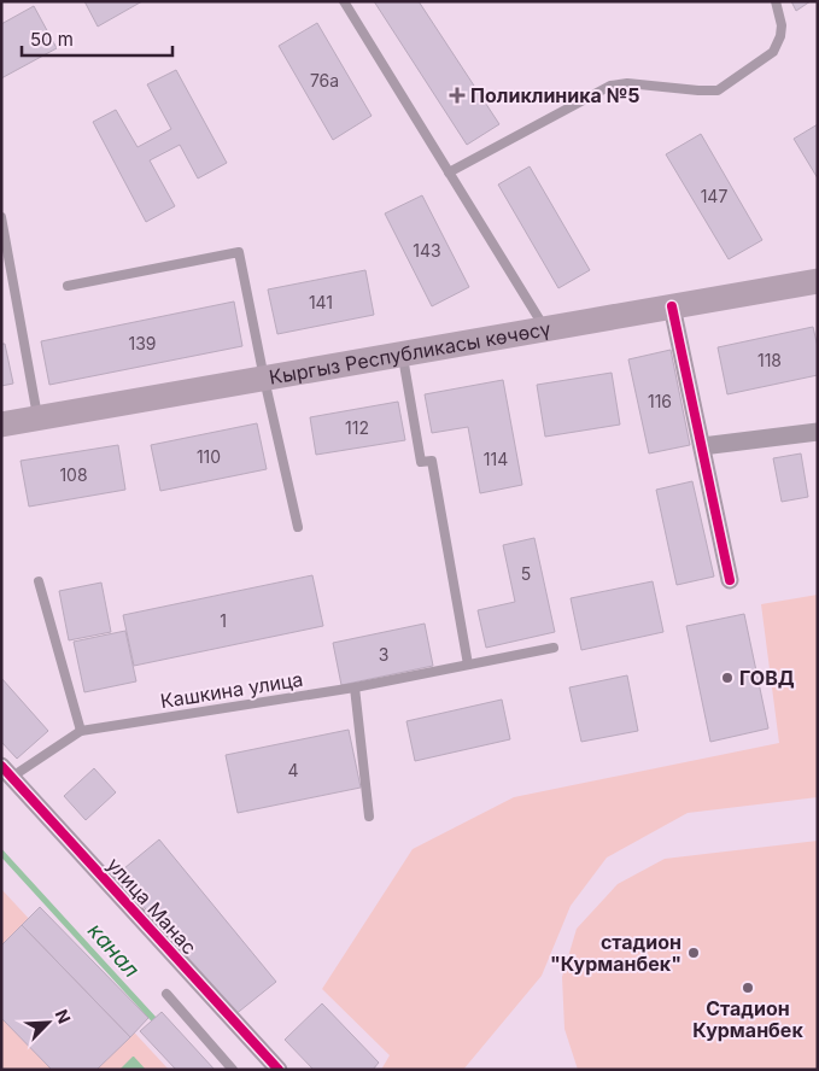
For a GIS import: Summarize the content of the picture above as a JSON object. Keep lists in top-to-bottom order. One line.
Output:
{"streets":{"main road":["Кыргыз Республикасы көчөсү"],"street":["улица Манас"],"lane":["Кашкина улица"]},"crossings":[["Кашкина улица","улица Манас"]],"water":["канал"],"places":{"health":["Поликлиника №5"],"other":["ГОВД","стадион \"Курманбек\"","Стадион Курманбек"]},"house_numbers":["76а","147","143","141","139","118","116","112","110","114","108","5","1","3","4"],"scale_bar":"50 m","north":"top right"}
